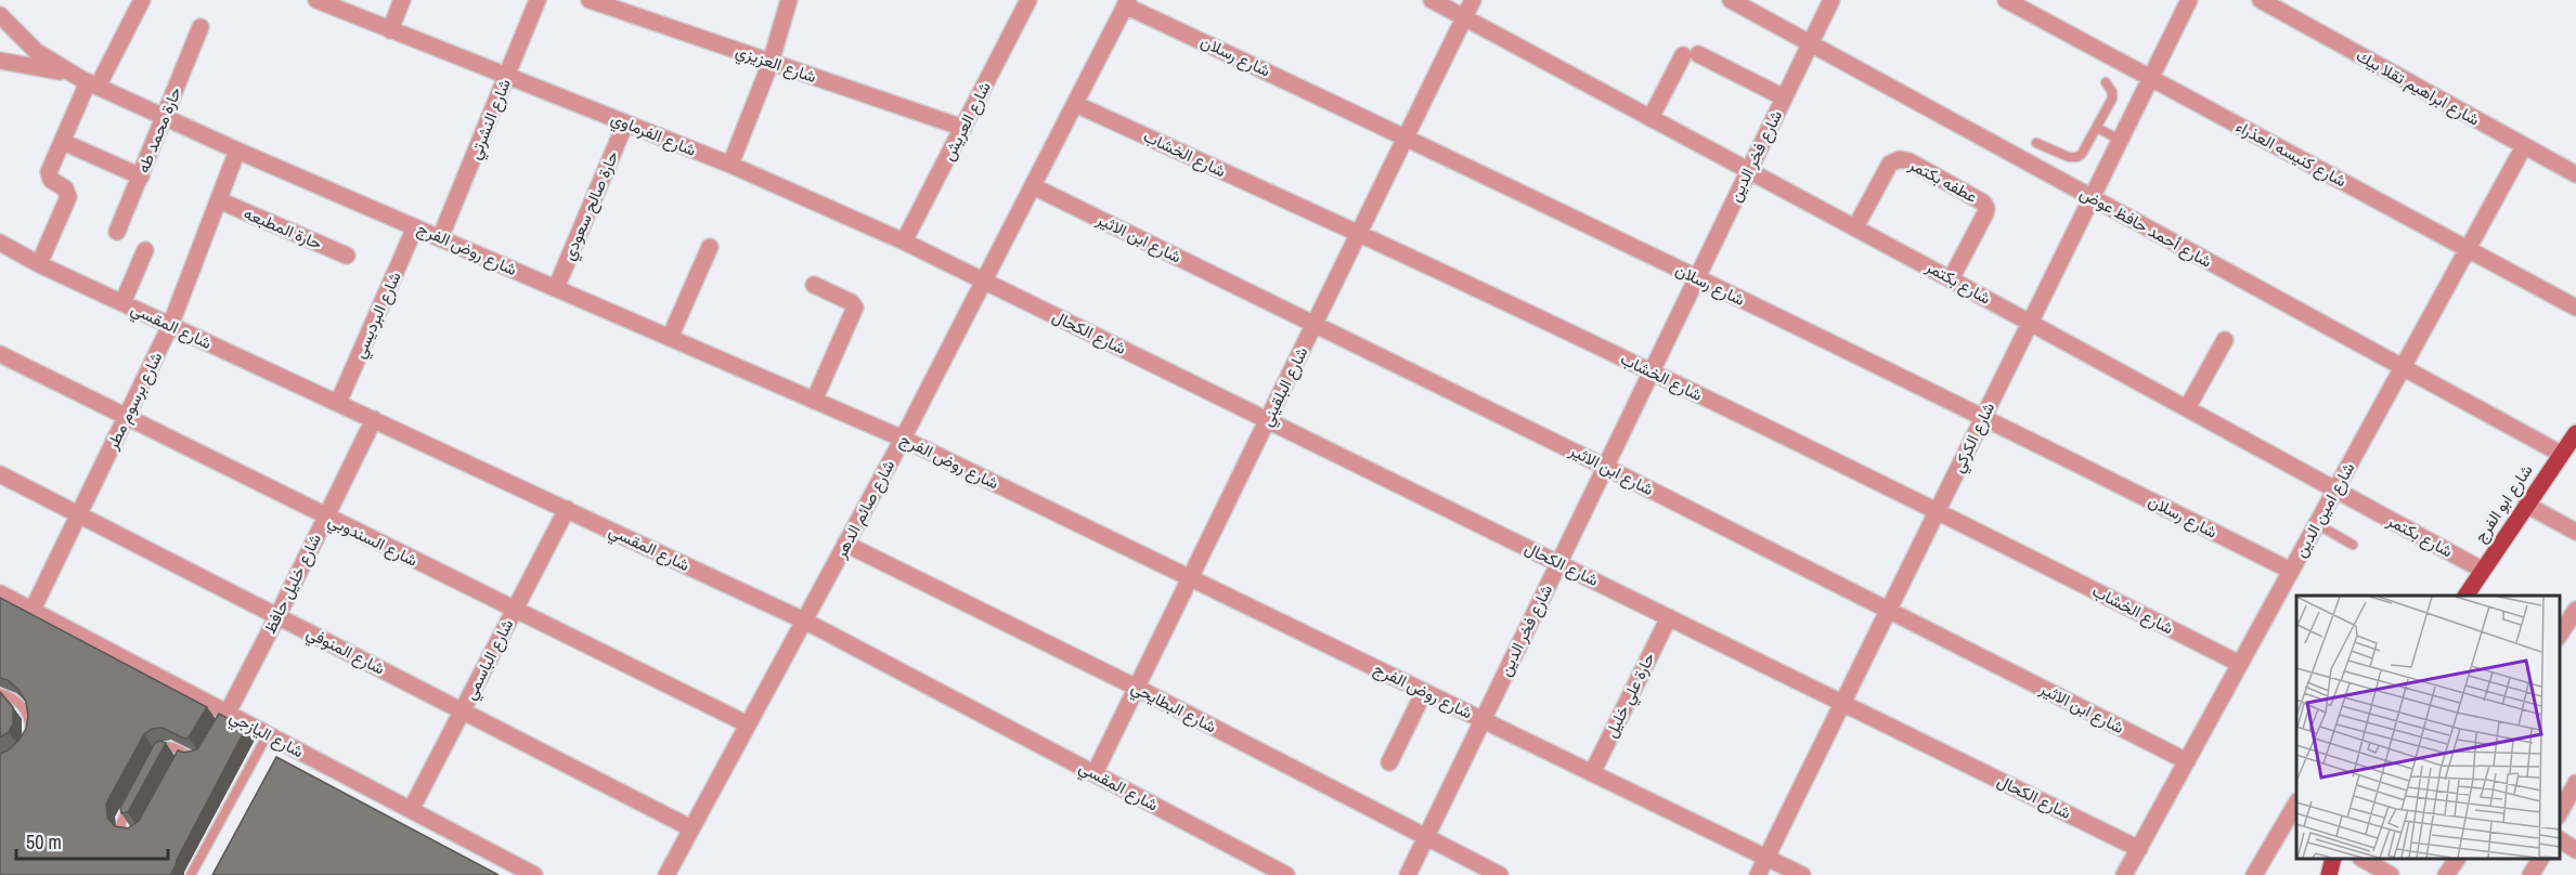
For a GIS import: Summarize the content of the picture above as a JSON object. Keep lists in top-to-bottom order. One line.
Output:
{"streets":{"main road":["شارع ابو الفرج"],"street":["شارع رسلان","شارع العزيزي","شارع ابراهيم تقلا بيك","شارع النشرتي","شارع العريش","حارة محمد طه","شارع الفرماوي","شارع الخشاب","شارع كنيسه العذراء","شارع فخر الدين","عطفه بكتمر","حارة صالح سعودي","شارع أحمد حافظ عوض","حارة المطبعه","شارع ابن الاثير","شارع روض الفرج","شارع بكتمر","شارع البرديسي","شارع المقسي","شارع الكحال","شارع البلقيني","شارع برسوم مطر","شارع الكركي","شارع صائم الدهر","شارع امين الدين","شارع السندوبي","شارع خليل حافظ","شارع المنوفي","شارع الباسمي","حارة علي خليل","شارع البطايحي","شارع اليازجي"]},"crossings":[["شارع رسلان","شارع فخر الدين"],["شارع رسلان","شارع البلقيني"],["شارع رسلان","شارع الكركي"],["شارع رسلان","شارع صائم الدهر"],["شارع رسلان","شارع امين الدين"],["شارع العزيزي","شارع العريش"],["شارع ابراهيم تقلا بيك","شارع امين الدين"],["شارع النشرتي","شارع الفرماوي"],["شارع النشرتي","شارع روض الفرج"],["شارع العريش","شارع الفرماوي"],["حارة محمد طه","شارع روض الفرج"],["شارع الفرماوي","حارة صالح سعودي"],["شارع الفرماوي","شارع الكحال"],["شارع الفرماوي","شارع صائم الدهر"],["شارع الخشاب","شارع فخر الدين"],["شارع الخشاب","شارع البلقيني"],["شارع الخشاب","شارع الكركي"],["شارع الخشاب","شارع صائم الدهر"],["شارع الخشاب","شارع امين الدين"],["شارع كنيسه العذراء","شارع الكركي"],["شارع كنيسه العذراء","شارع امين الدين"],["شارع فخر الدين","شارع أحمد حافظ عوض"],["شارع فخر الدين","شارع ابن الاثير"],["شارع فخر الدين","شارع روض الفرج"],["شارع فخر الدين","شارع بكتمر"],["شارع فخر الدين","شارع الكحال"],["شارع فخر الدين","شارع البطايحي"],["عطفه بكتمر","شارع بكتمر"],["حارة صالح سعودي","شارع روض الفرج"],["شارع أحمد حافظ عوض","شارع الكركي"],["شارع أحمد حافظ عوض","شارع ابو الفرج"],["شارع أحمد حافظ عوض","شارع امين الدين"],["حارة المطبعه","شارع برسوم مطر"],["شارع ابن الاثير","شارع البلقيني"],["شارع ابن الاثير","شارع الكركي"],["شارع ابن الاثير","شارع صائم الدهر"],["شارع ابن الاثير","شارع امين الدين"],["شارع روض الفرج","شارع البرديسي"],["شارع روض الفرج","شارع البلقيني"],["شارع روض الفرج","شارع برسوم مطر"],["شارع روض الفرج","شارع الكركي"],["شارع روض الفرج","شارع صائم الدهر"],["شارع روض الفرج","حارة علي خليل"],["شارع بكتمر","شارع البلقيني"],["شارع بكتمر","شارع الكركي"],["شارع بكتمر","شارع ابو الفرج"],["شارع بكتمر","شارع امين الدين"],["شارع البرديسي","شارع المقسي"],["شارع المقسي","شارع البلقيني"],["شارع المقسي","شارع برسوم مطر"],["شارع المقسي","شارع صائم الدهر"],["شارع المقسي","شارع خليل حافظ"],["شارع المقسي","شارع الباسمي"],["شارع الكحال","شارع البلقيني"],["شارع الكحال","شارع الكركي"],["شارع الكحال","شارع صائم الدهر"],["شارع الكحال","شارع امين الدين"],["شارع الكحال","حارة علي خليل"],["شارع البلقيني","شارع البطايحي"],["شارع برسوم مطر","شارع السندوبي"],["شارع برسوم مطر","شارع المنوفي"],["شارع برسوم مطر","شارع اليازجي"],["شارع صائم الدهر","شارع السندوبي"],["شارع صائم الدهر","شارع المنوفي"],["شارع صائم الدهر","شارع البطايحي"],["شارع السندوبي","شارع خليل حافظ"],["شارع السندوبي","شارع الباسمي"],["شارع خليل حافظ","شارع المنوفي"],["شارع خليل حافظ","شارع اليازجي"],["شارع المنوفي","شارع الباسمي"],["شارع الباسمي","شارع اليازجي"]],"scale_bar":"50 m"}
